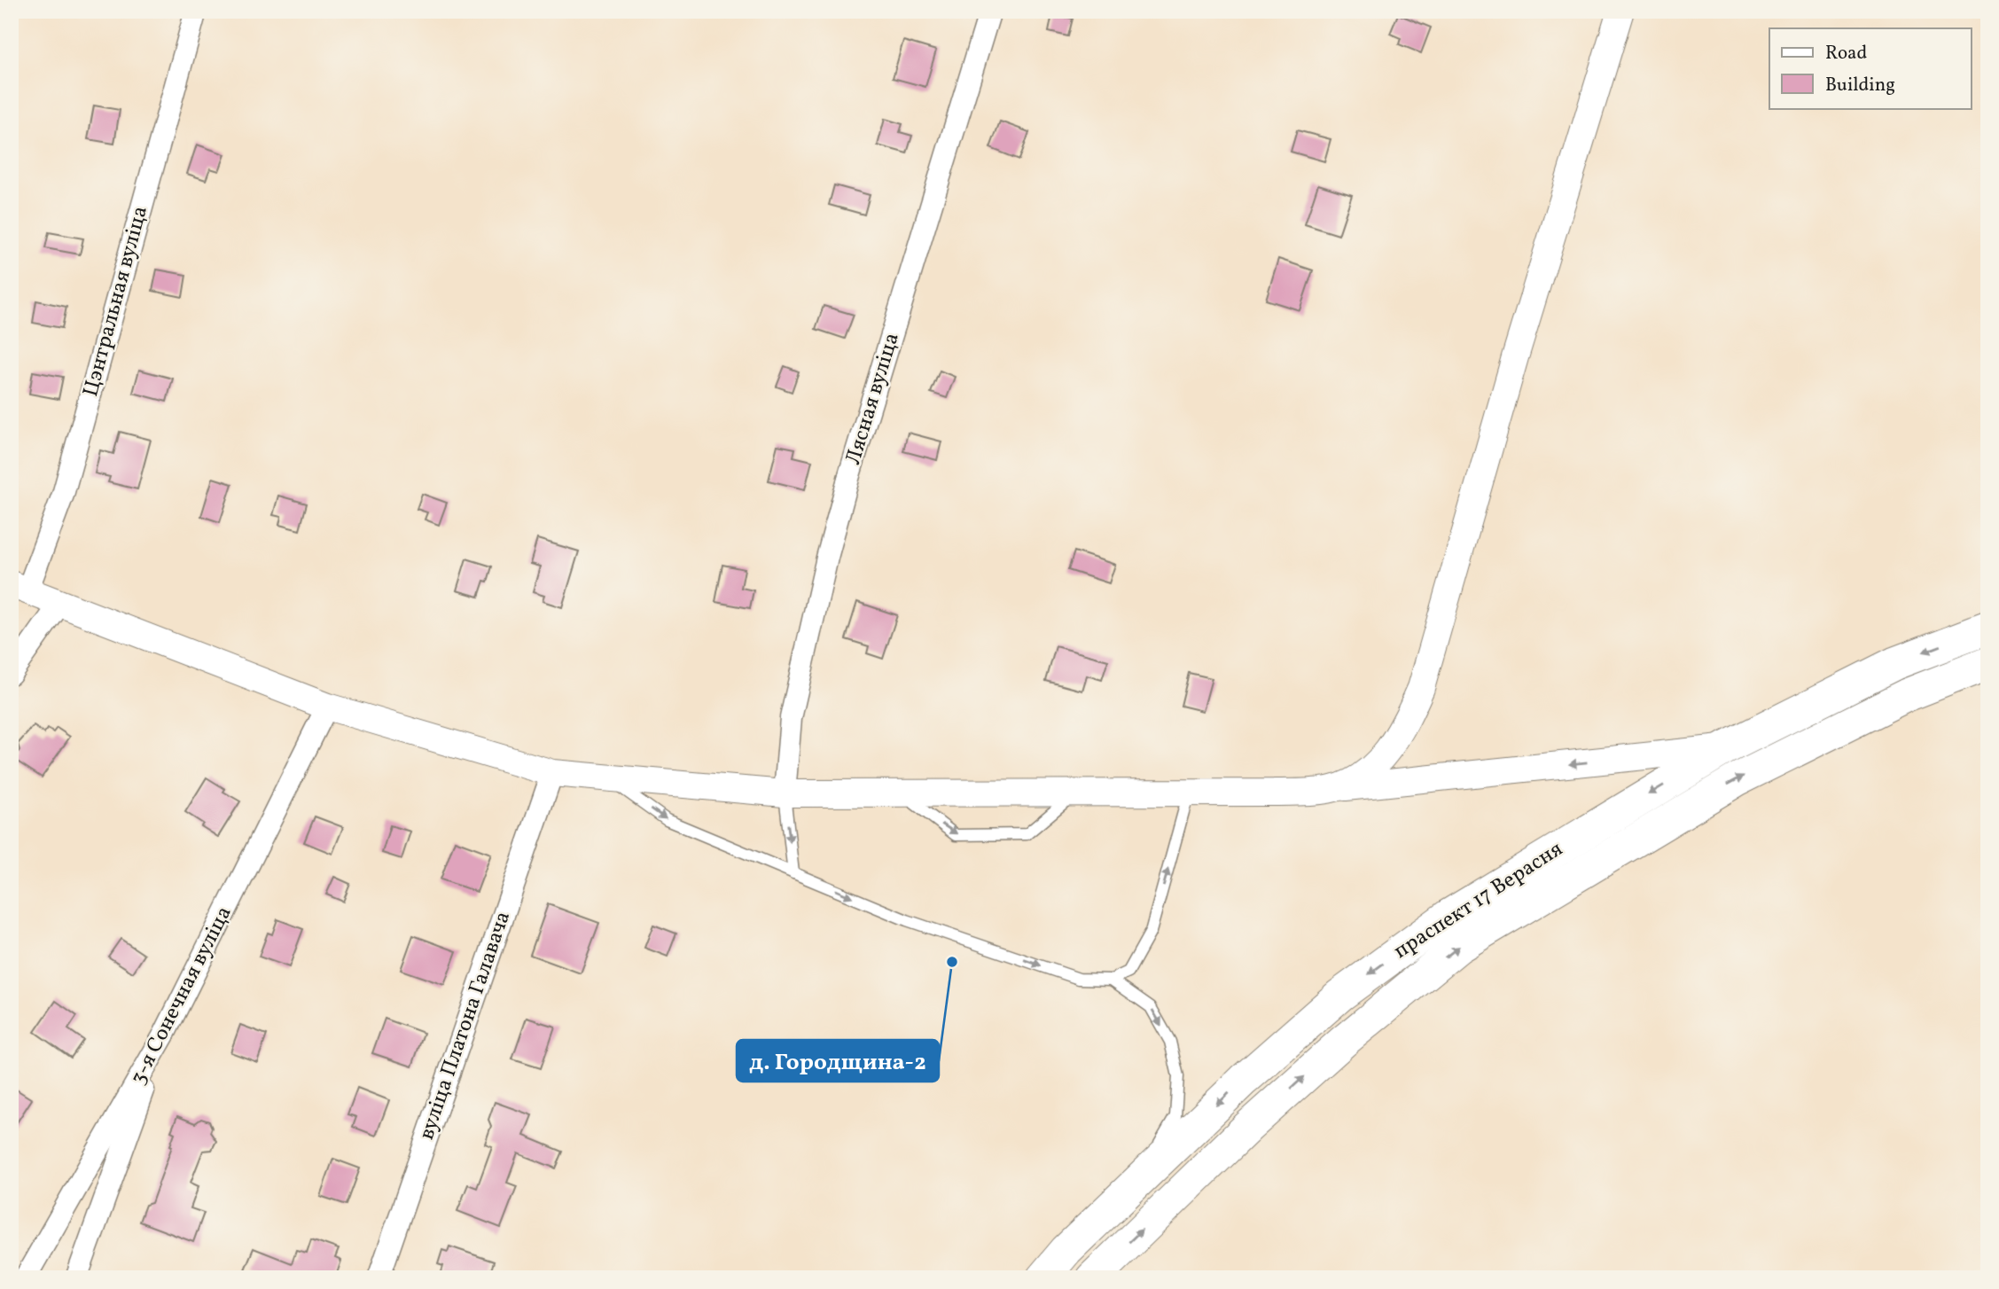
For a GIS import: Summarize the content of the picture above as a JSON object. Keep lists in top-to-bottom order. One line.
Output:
{"streets":{"main road":["праспект 17 Верасня"],"street":["Цэнтральная вуліца","Лясная вуліца","3-я Сонечная вуліца","вуліца Платона Галавача"]},"places":["д. Городщина-2"],"legend":["Road","Building"]}
